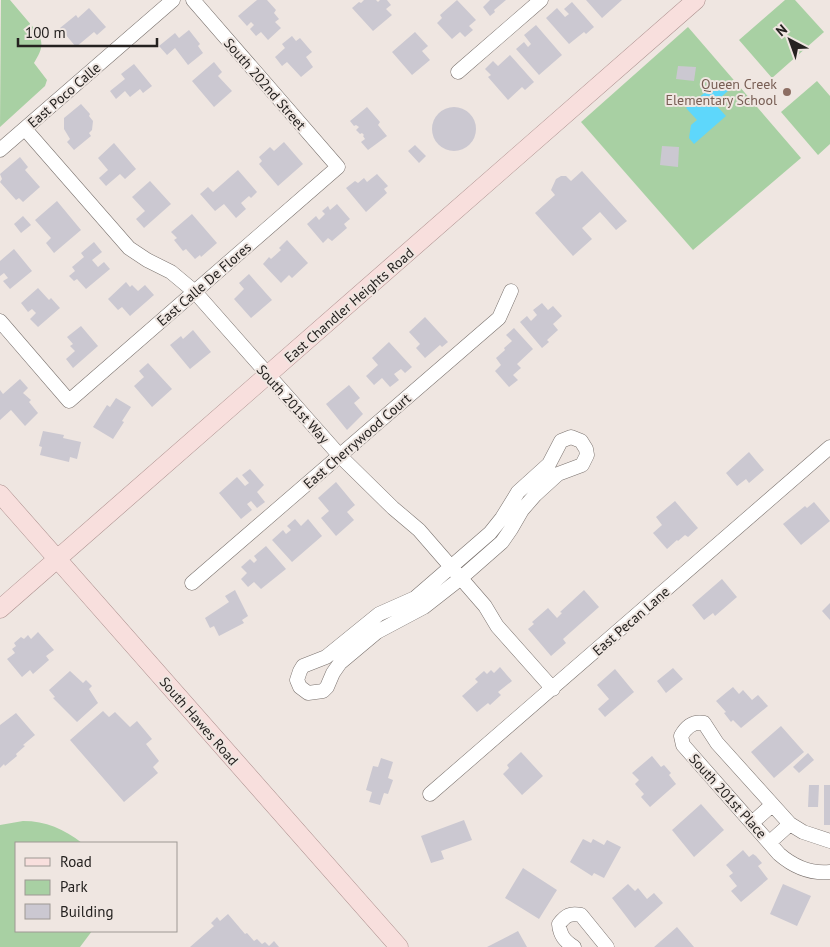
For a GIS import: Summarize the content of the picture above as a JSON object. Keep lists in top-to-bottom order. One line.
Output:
{"streets":{"main road":["East Chandler Heights Road","South Hawes Road"],"street":["South 202nd Street","East Poco Calle","East Calle De Flores","South 201st Way","East Cherrywood Court","East Pecan Lane","South 201st Place"]},"crossings":[["South 202nd Street","East Calle De Flores"],["East Poco Calle","South 201st Way"],["East Calle De Flores","South 201st Way"],["East Chandler Heights Road","South 201st Way"],["East Chandler Heights Road","South Hawes Road"],["South 201st Way","East Cherrywood Court"],["South 201st Way","East Pecan Lane"]],"places":["Queen Creek Elementary School"],"legend":["Road","Park","Building"],"scale_bar":"100 m","north":"top left"}
